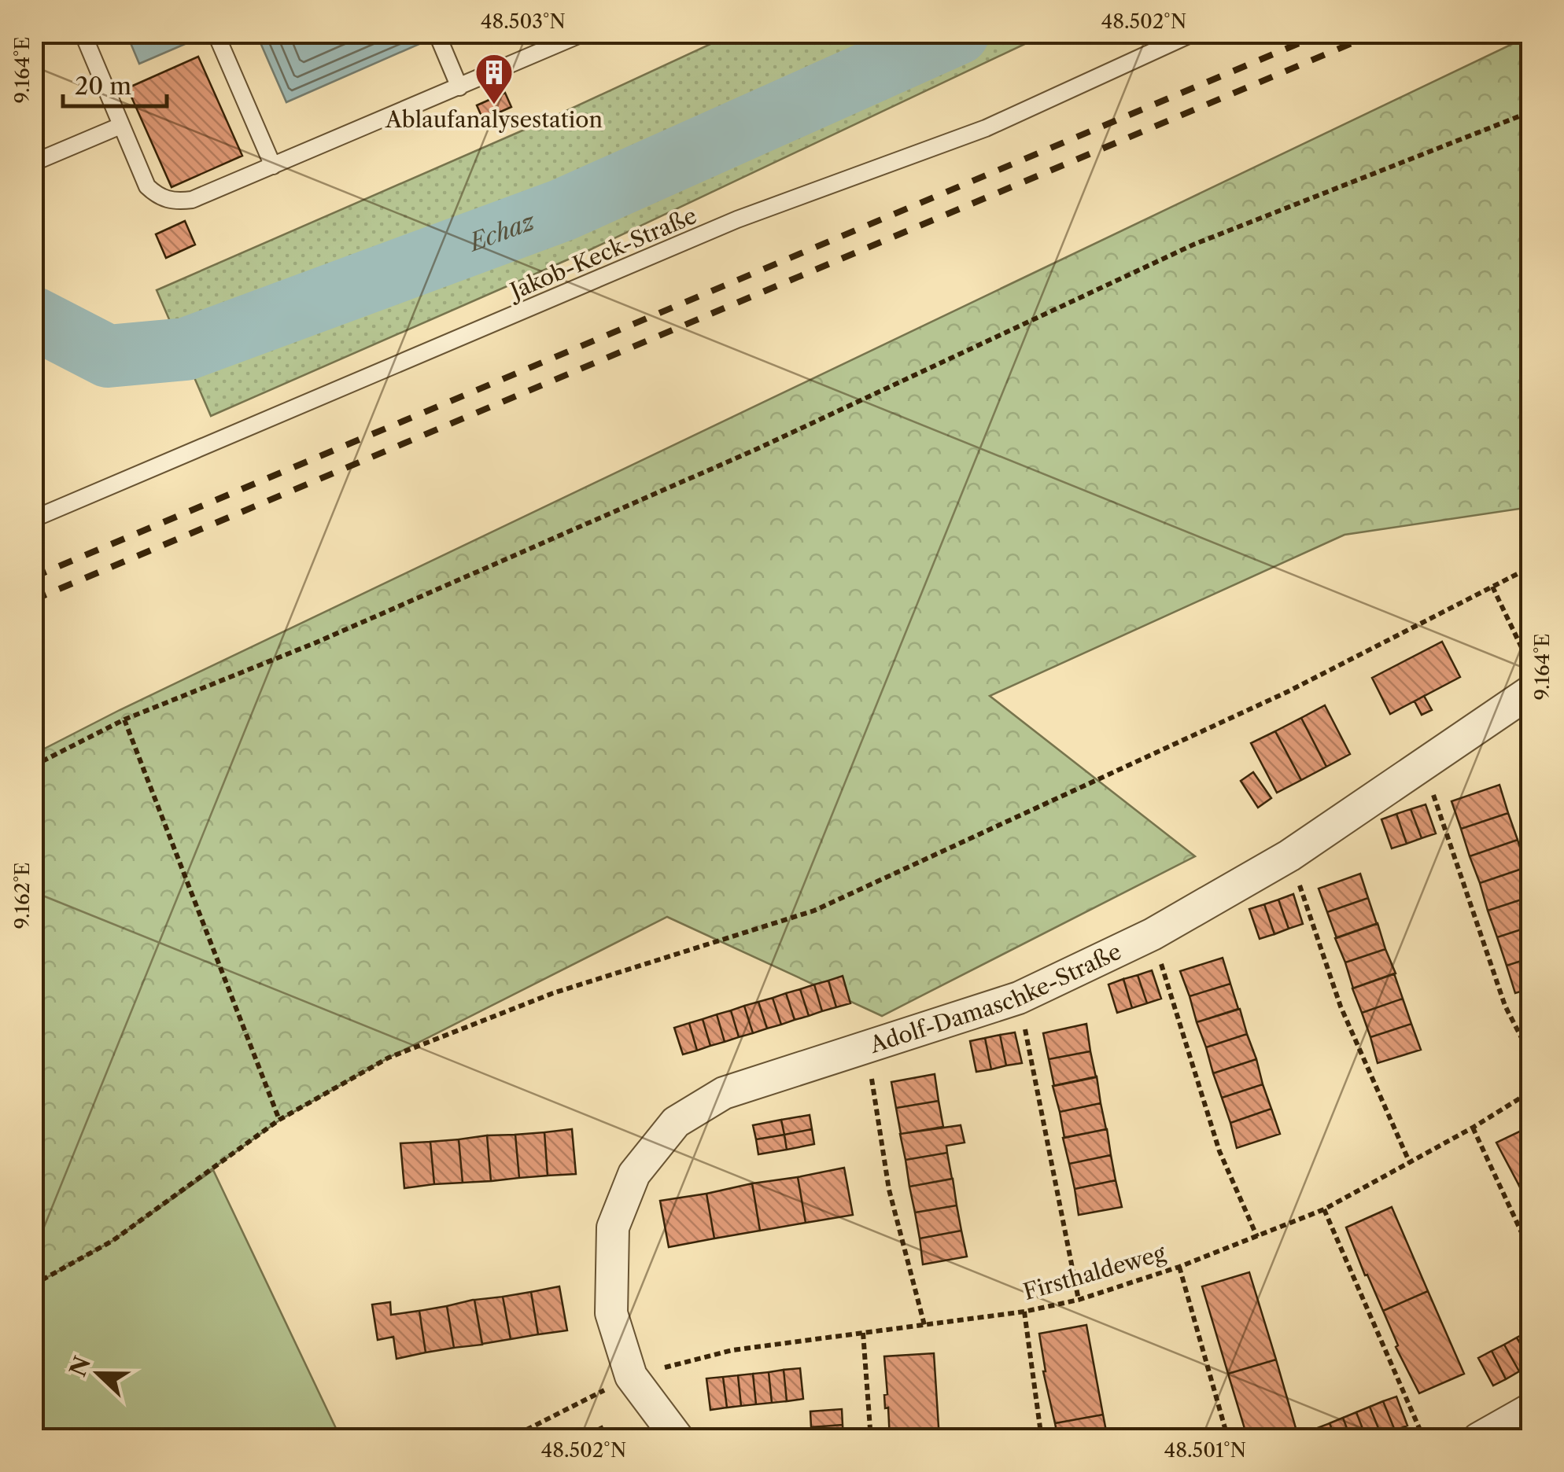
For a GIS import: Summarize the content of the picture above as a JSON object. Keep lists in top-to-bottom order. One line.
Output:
{"streets":{"street":["Adolf-Damaschke-Straße"],"lane":["Jakob-Keck-Straße"],"path":["Firsthaldeweg"]},"crossings":[["Adolf-Damaschke-Straße","Firsthaldeweg"]],"water":["Echaz"],"places":{"building":["Ablaufanalysestation"]},"scale_bar":"20 m","north":"left","coordinates":["48.503°N","48.502°N","9.164°E","9.162°E","48.501°N"]}
